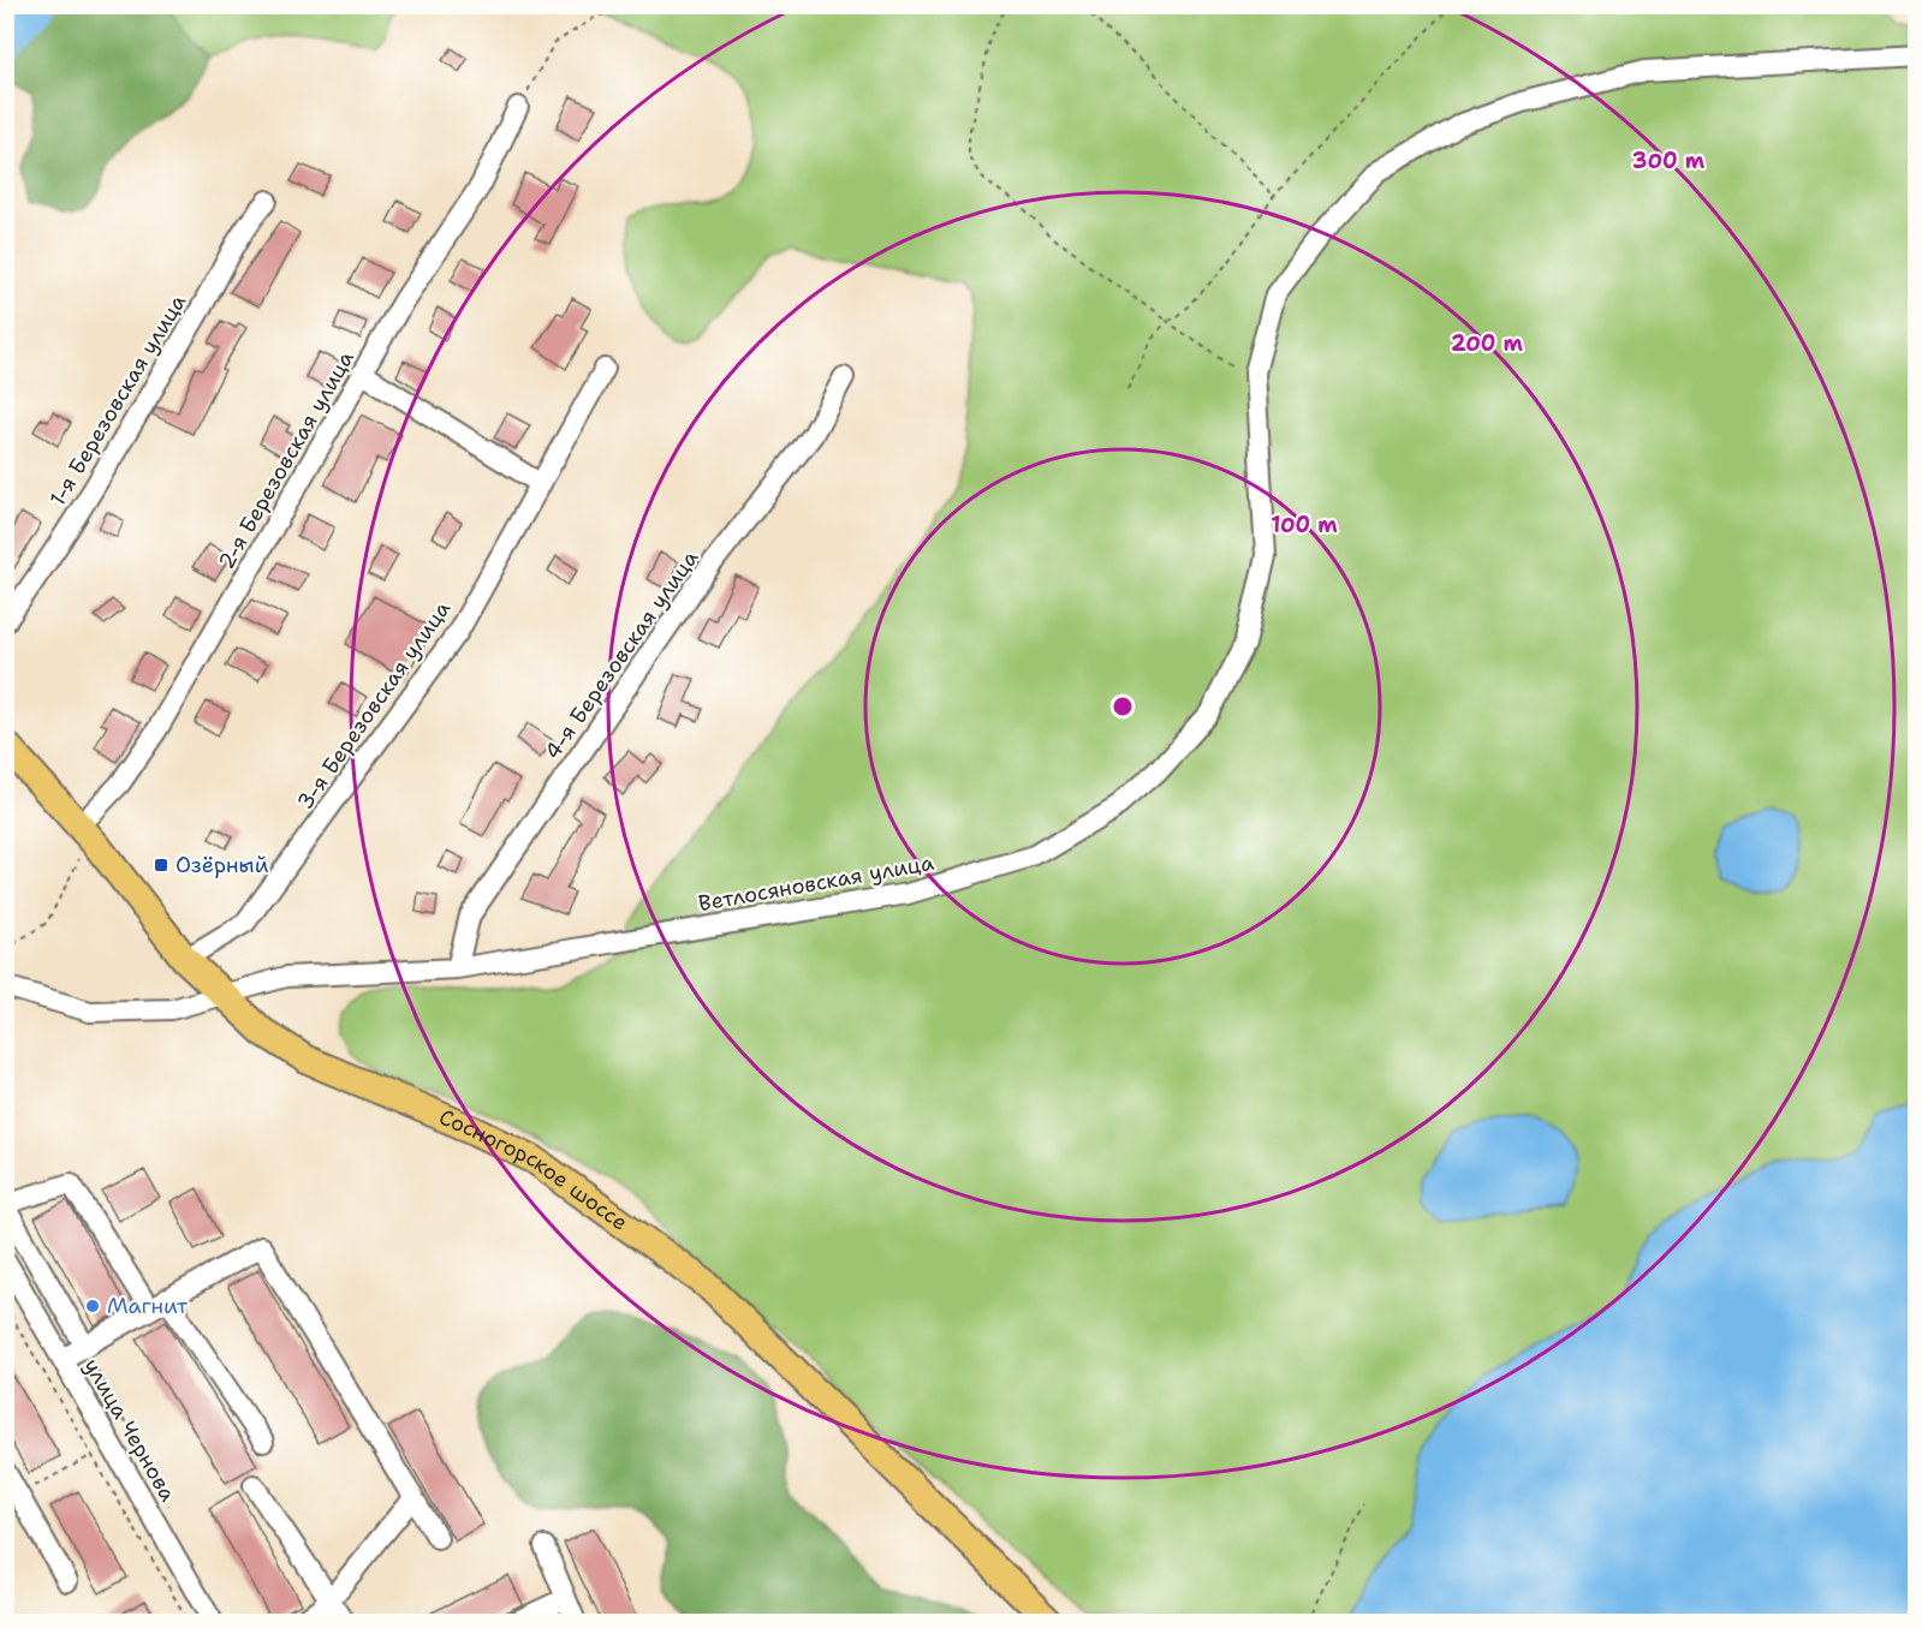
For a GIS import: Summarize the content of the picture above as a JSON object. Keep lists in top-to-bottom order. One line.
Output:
{"streets":{"main road":["Сосногорское шоссе"],"street":["1-я Березовская улица","2-я Березовская улица","4-я Березовская улица","3-я Березовская улица","Ветлосяновская улица","улица Чернова"]},"crossings":[["2-я Березовская улица","Сосногорское шоссе"],["4-я Березовская улица","Ветлосяновская улица"],["3-я Березовская улица","Сосногорское шоссе"],["Ветлосяновская улица","Сосногорское шоссе"]],"places":{"transit":["Озёрный"],"other":["Магнит"]},"rings":["300 m","200 m","100 m"]}
